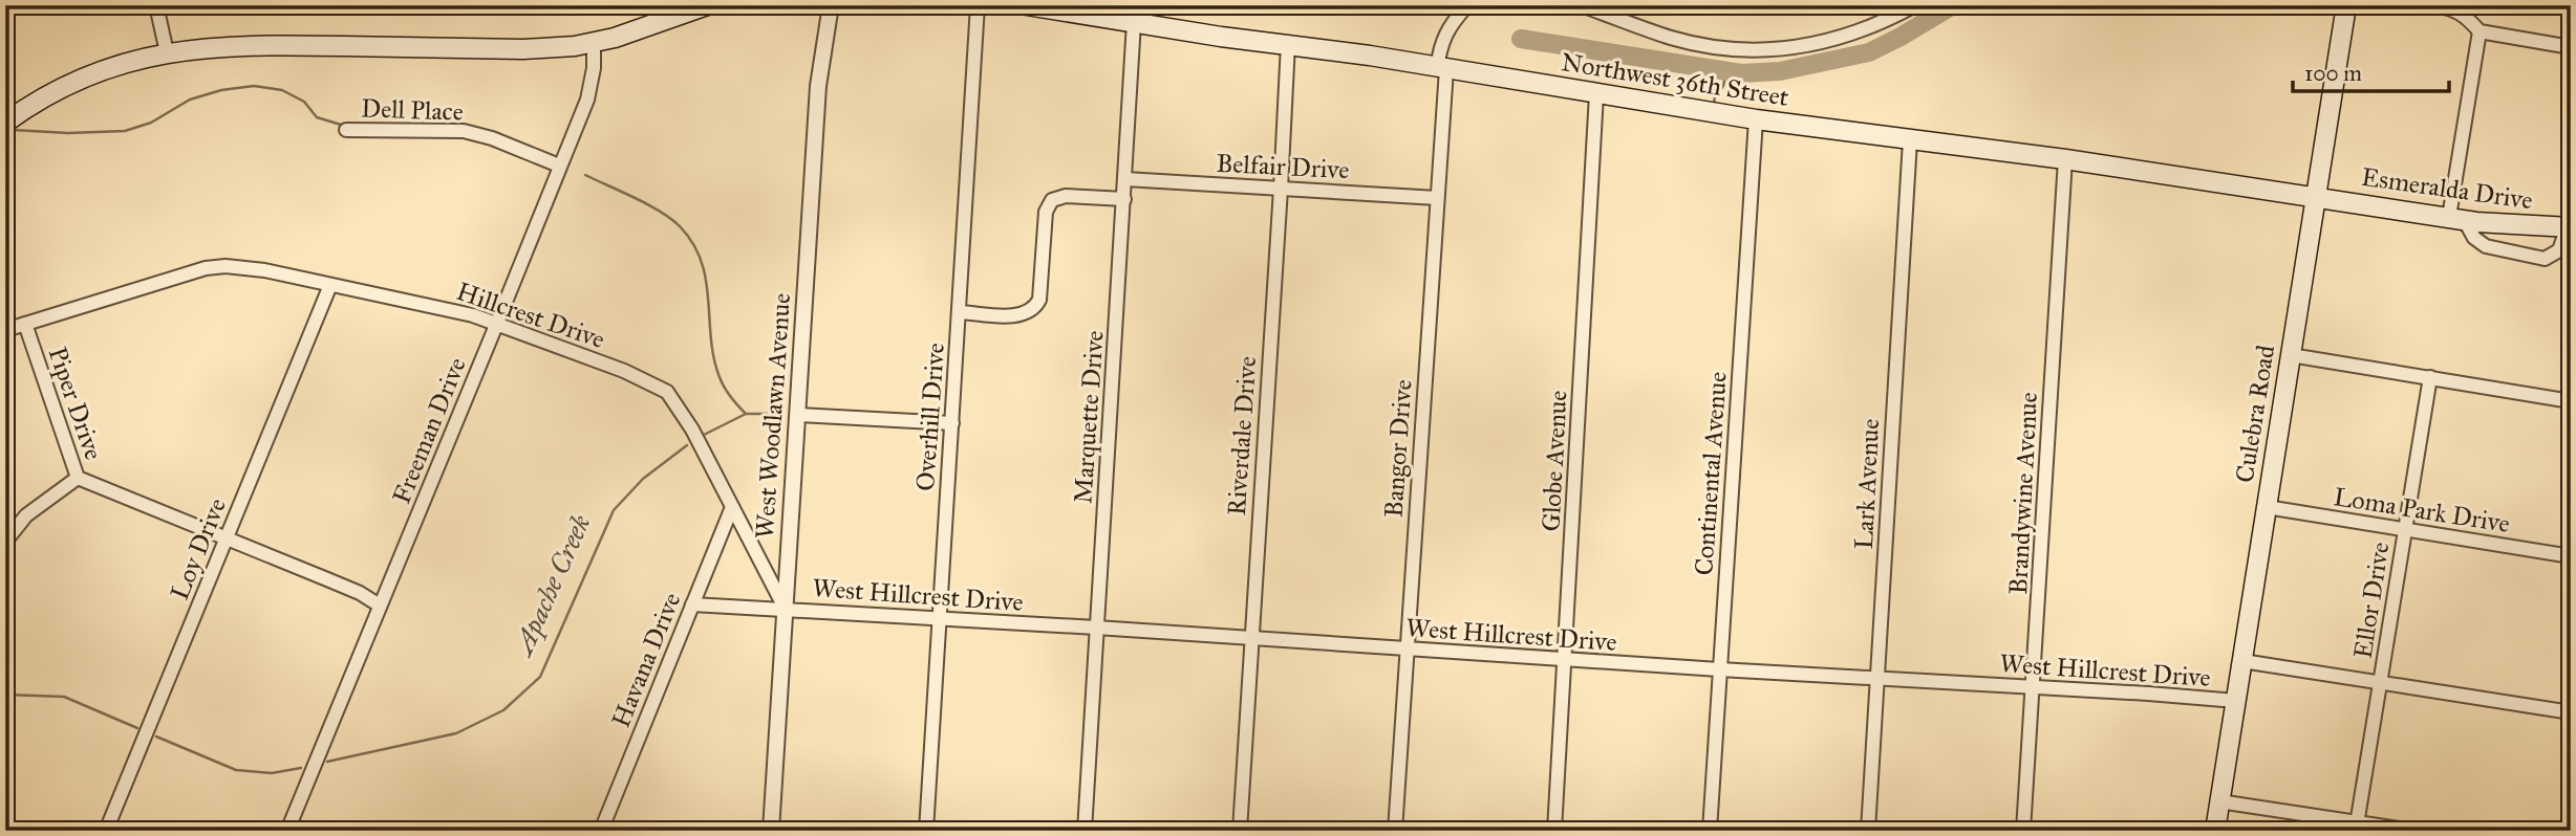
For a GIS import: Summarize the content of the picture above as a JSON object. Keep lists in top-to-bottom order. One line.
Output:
{"streets":{"main road":["Northwest 36th Street","Esmeralda Drive","Culebra Road"],"street":["Dell Place","Belfair Drive","Hillcrest Drive","Piper Drive","West Woodlawn Avenue","Overhill Drive","Marquette Drive","Freeman Drive","Riverdale Drive","Bangor Drive","Globe Avenue","Continental Avenue","Lark Avenue","Brandywine Avenue","Loma Park Drive","Loy Drive","West Hillcrest Drive","Ellor Drive","Havana Drive"]},"crossings":[["Northwest 36th Street","Esmeralda Drive"],["Northwest 36th Street","Culebra Road"],["Northwest 36th Street","Marquette Drive"],["Northwest 36th Street","Riverdale Drive"],["Northwest 36th Street","Bangor Drive"],["Northwest 36th Street","Globe Avenue"],["Northwest 36th Street","Continental Avenue"],["Northwest 36th Street","Lark Avenue"],["Northwest 36th Street","Brandywine Avenue"],["Dell Place","Freeman Drive"],["Belfair Drive","Marquette Drive"],["Belfair Drive","Riverdale Drive"],["Belfair Drive","Bangor Drive"],["Esmeralda Drive","Culebra Road"],["Hillcrest Drive","Piper Drive"],["Hillcrest Drive","West Woodlawn Avenue"],["Hillcrest Drive","Freeman Drive"],["Hillcrest Drive","Loy Drive"],["Hillcrest Drive","West Hillcrest Drive"],["Hillcrest Drive","Havana Drive"],["Piper Drive","Freeman Drive"],["Piper Drive","Loy Drive"],["Culebra Road","Loma Park Drive"],["Culebra Road","West Hillcrest Drive"],["West Woodlawn Avenue","West Hillcrest Drive"],["Overhill Drive","West Hillcrest Drive"],["Marquette Drive","West Hillcrest Drive"],["Riverdale Drive","West Hillcrest Drive"],["Bangor Drive","West Hillcrest Drive"],["Globe Avenue","West Hillcrest Drive"],["Continental Avenue","West Hillcrest Drive"],["Lark Avenue","West Hillcrest Drive"],["Brandywine Avenue","West Hillcrest Drive"],["Loma Park Drive","Ellor Drive"]],"water":["Apache Creek"],"scale_bar":"100 m"}
